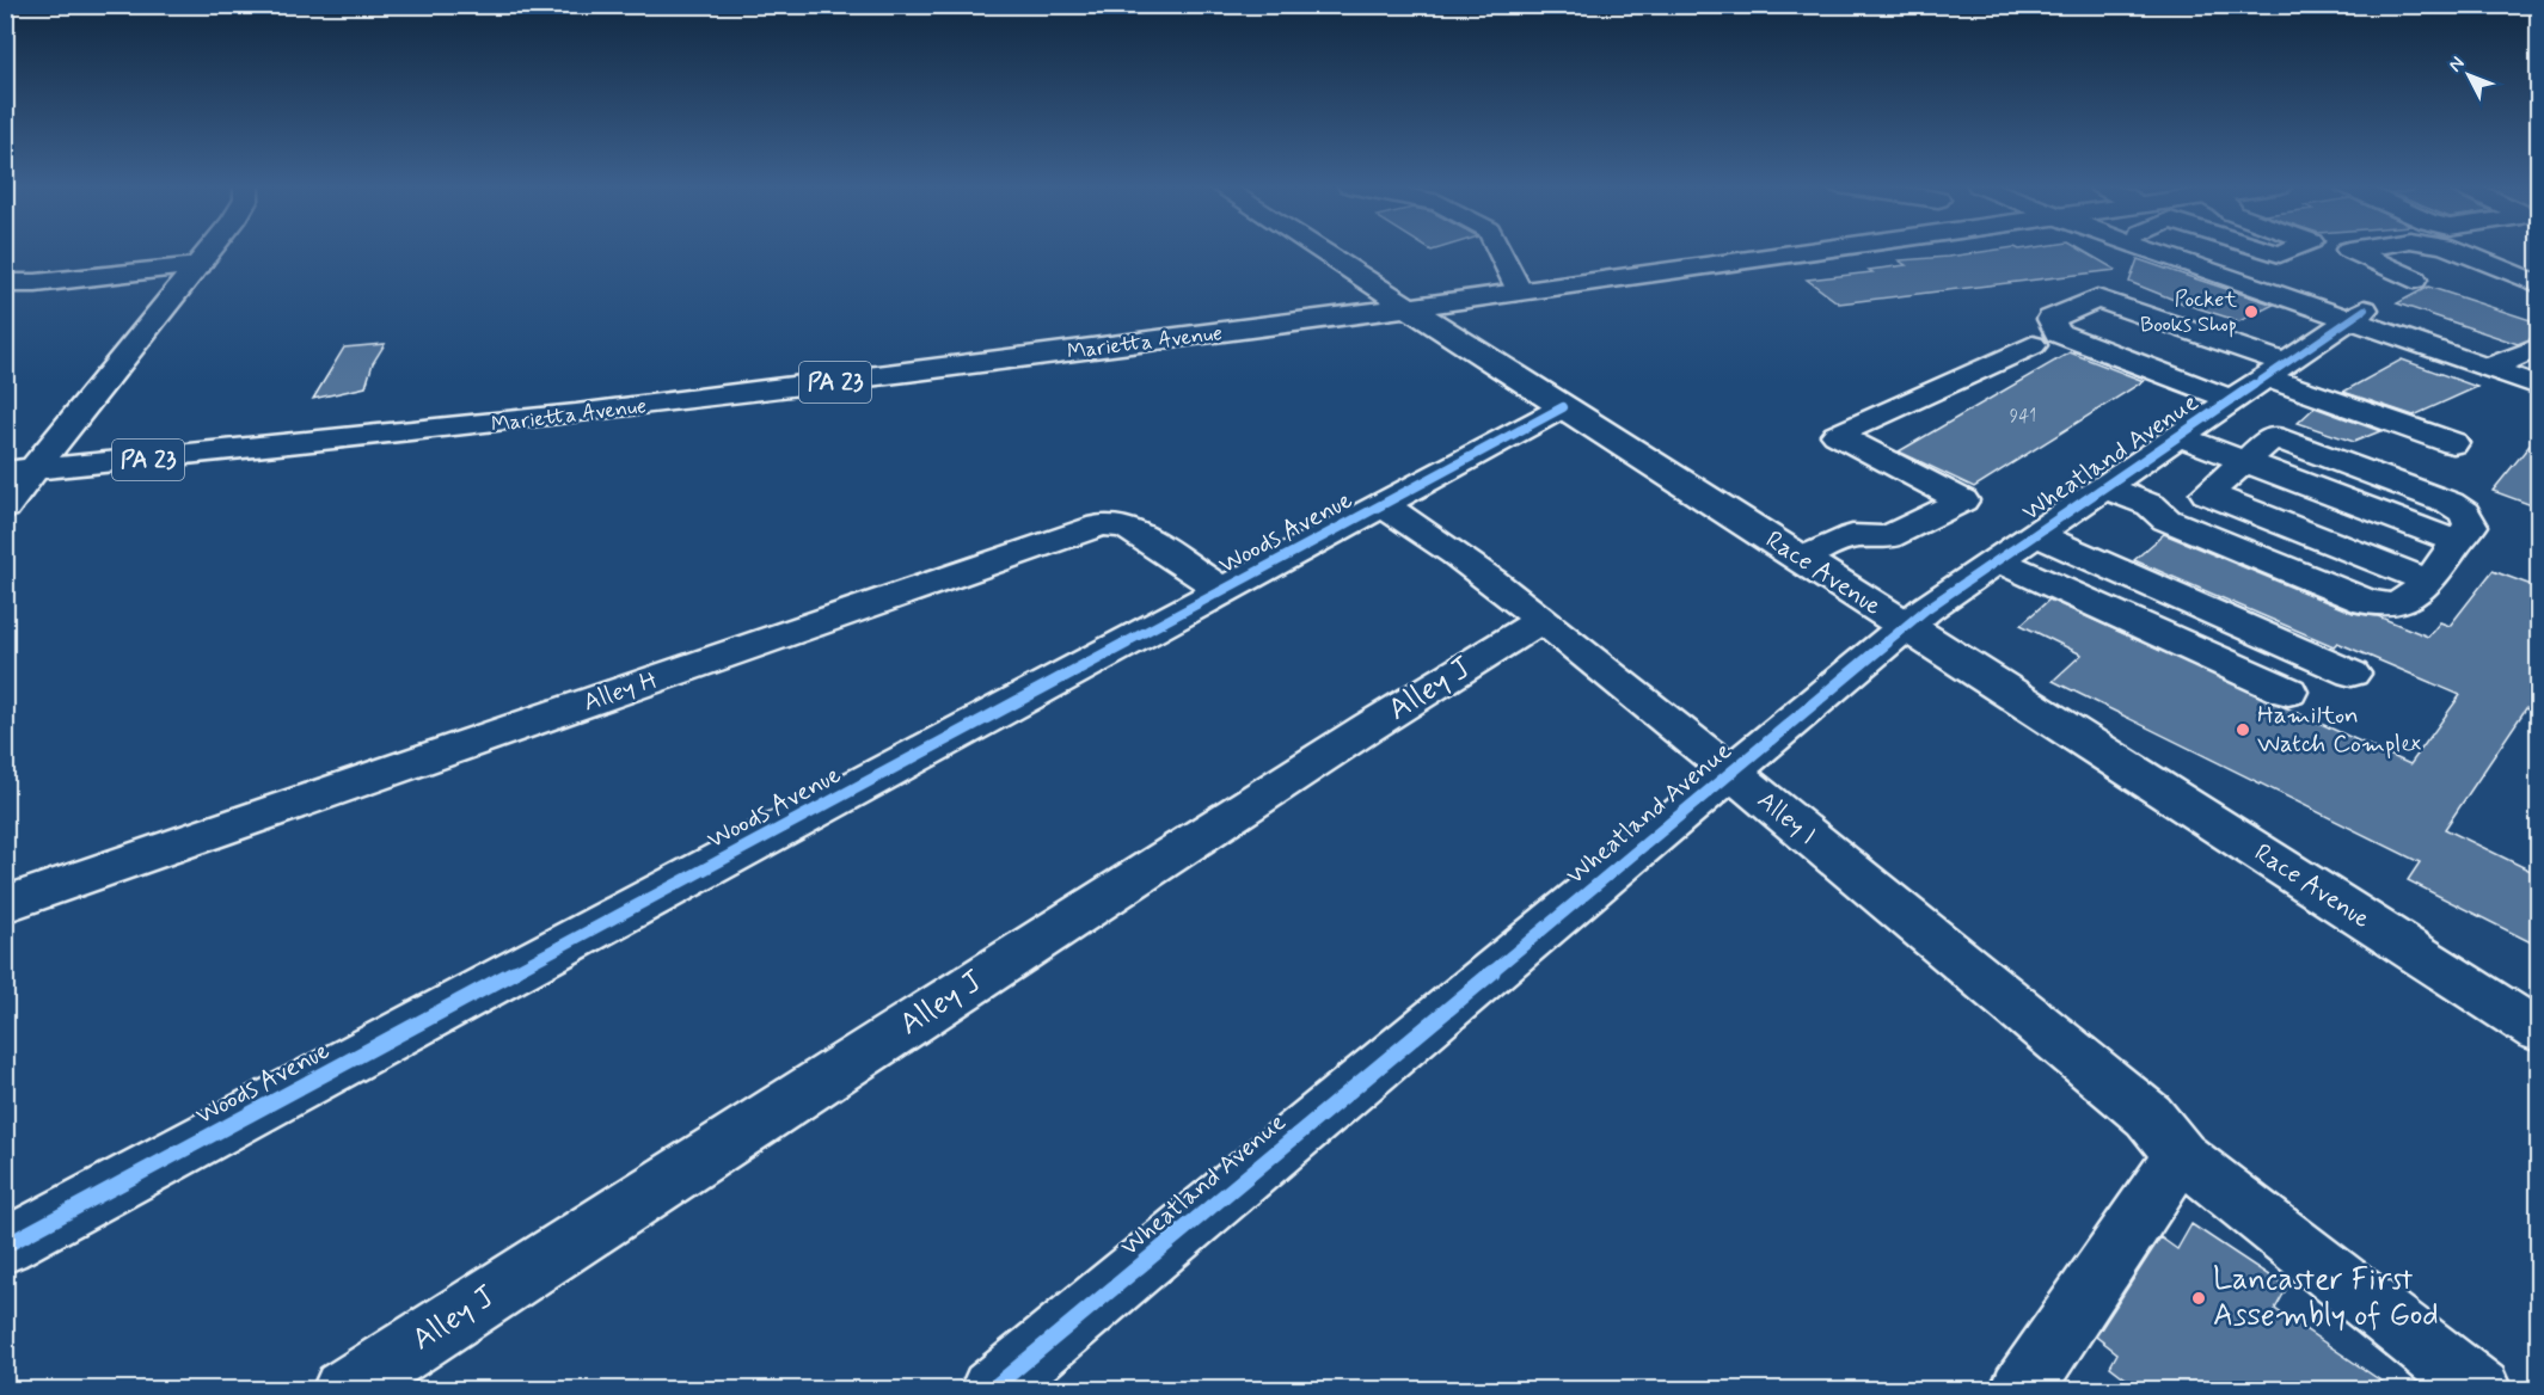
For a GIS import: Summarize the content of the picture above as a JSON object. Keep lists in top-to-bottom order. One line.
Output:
{"streets":{"main road":["Marietta Avenue","PA 23","Wheatland Avenue","Woods Avenue","Race Avenue","Alley J","Alley H","Alley I"]},"crossings":[["Marietta Avenue","Race Avenue"],["Wheatland Avenue","Race Avenue"],["Wheatland Avenue","Alley I"],["Woods Avenue","Race Avenue"],["Woods Avenue","Alley H"],["Woods Avenue","Alley I"],["Alley J","Alley I"]],"places":["Pocket Books Shop","Hamilton Watch Complex","Lancaster First Assembly of God"],"house_numbers":["941"],"north":"top left"}
